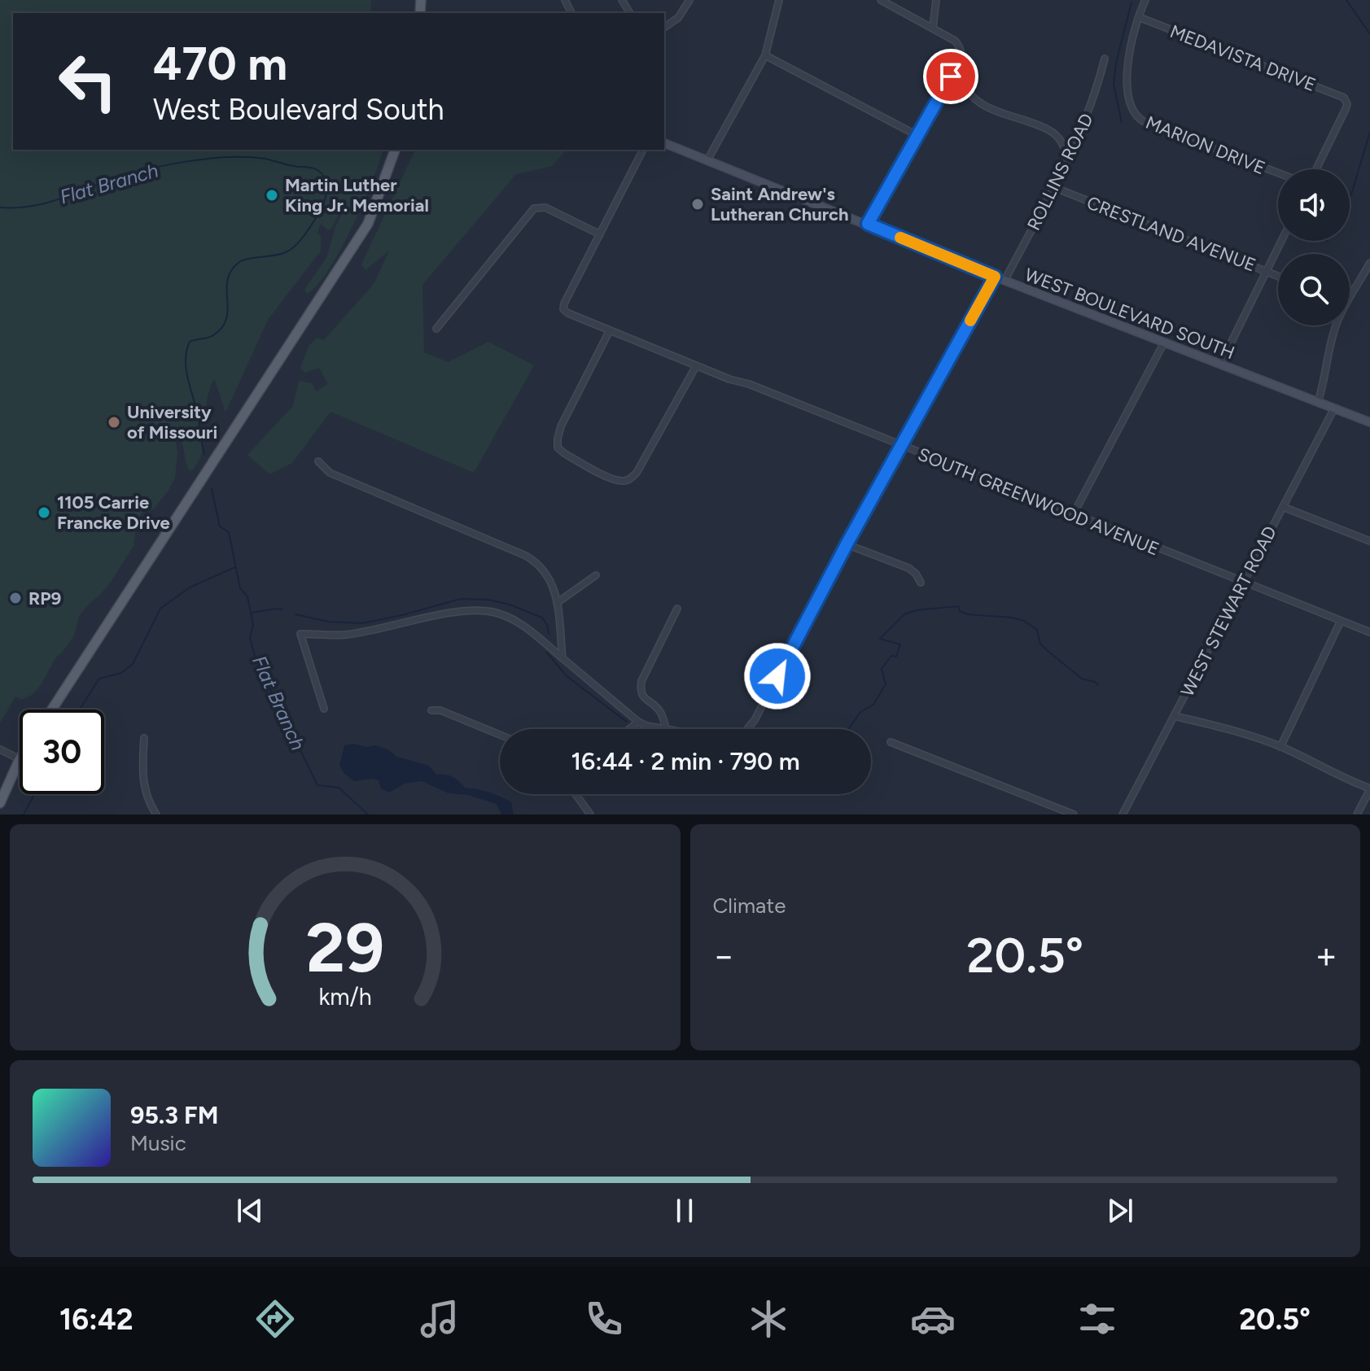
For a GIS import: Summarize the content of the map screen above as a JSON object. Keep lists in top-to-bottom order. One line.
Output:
{"streets":{"main road":["WEST BOULEVARD SOUTH"],"street":["MEDAVISTA DRIVE","MARION DRIVE","ROLLINS ROAD","CRESTLAND AVENUE","SOUTH GREENWOOD AVENUE","WEST STEWART ROAD"]},"crossings":[["MEDAVISTA DRIVE","MARION DRIVE"],["ROLLINS ROAD","CRESTLAND AVENUE"],["ROLLINS ROAD","WEST BOULEVARD SOUTH"],["WEST BOULEVARD SOUTH","WEST STEWART ROAD"],["SOUTH GREENWOOD AVENUE","WEST STEWART ROAD"]],"water":["Flat Branch"],"places":["Martin Luther King Jr. Memorial","Saint Andrew's Lutheran Church","University of Missouri","1105 Carrie Francke Drive","RP9"],"page":{"turn":["470 m","West Boulevard South"],"limit":"30","trip":"16:44 · 2 min · 790 m","tile":"Climate","heat":["−","20.5°","+"],"song":["95.3 FM","Music"],"tabs":["16:42","20.5°"],"gauge":["29","km/h"]}}
